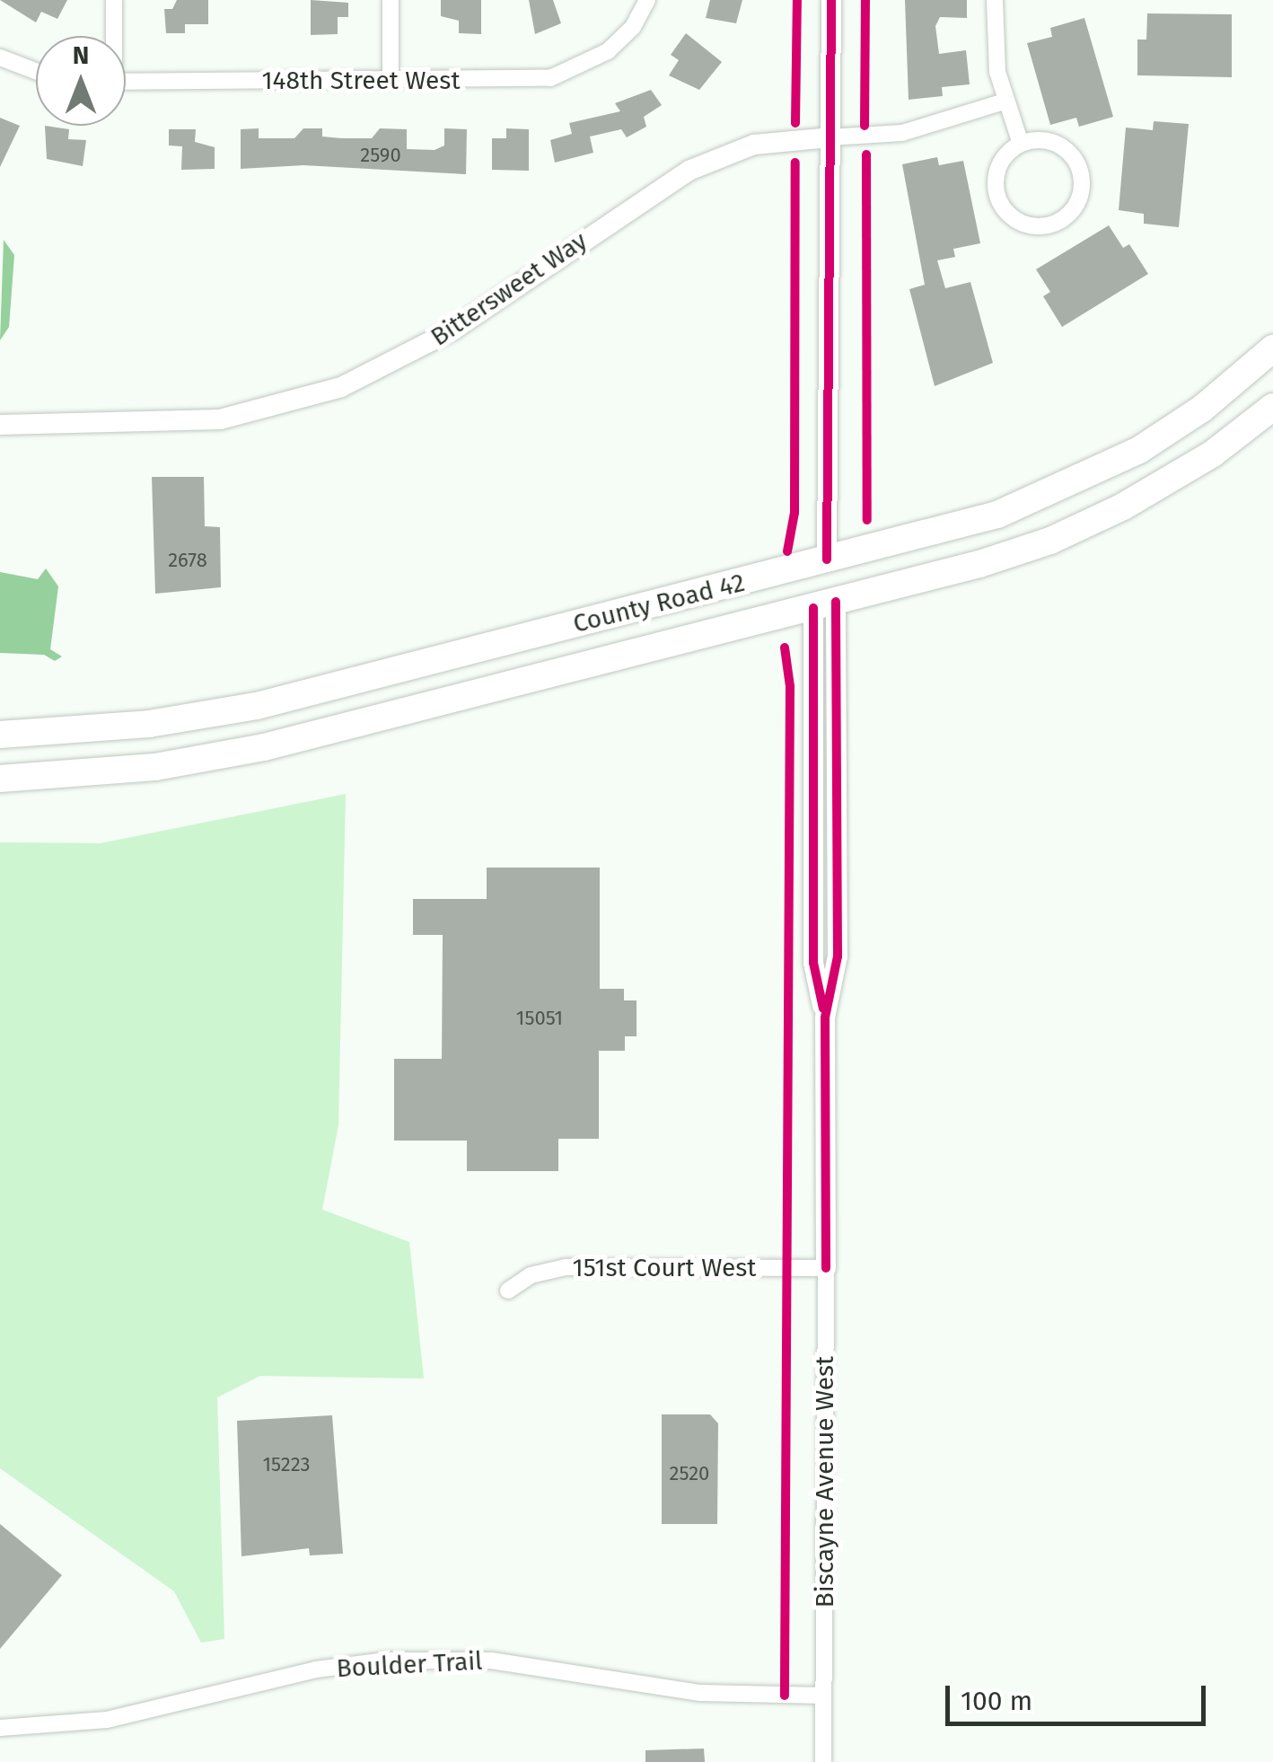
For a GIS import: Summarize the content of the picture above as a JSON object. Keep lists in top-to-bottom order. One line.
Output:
{"streets":{"highway":["County Road 42"],"street":["148th Street West","Bittersweet Way","151st Court West","Biscayne Avenue West","Boulder Trail"]},"crossings":[["151st Court West","Biscayne Avenue West"],["Biscayne Avenue West","Boulder Trail"]],"house_numbers":["2590","2678","15051","15223","2520"],"scale_bar":"100 m","north":"top"}
